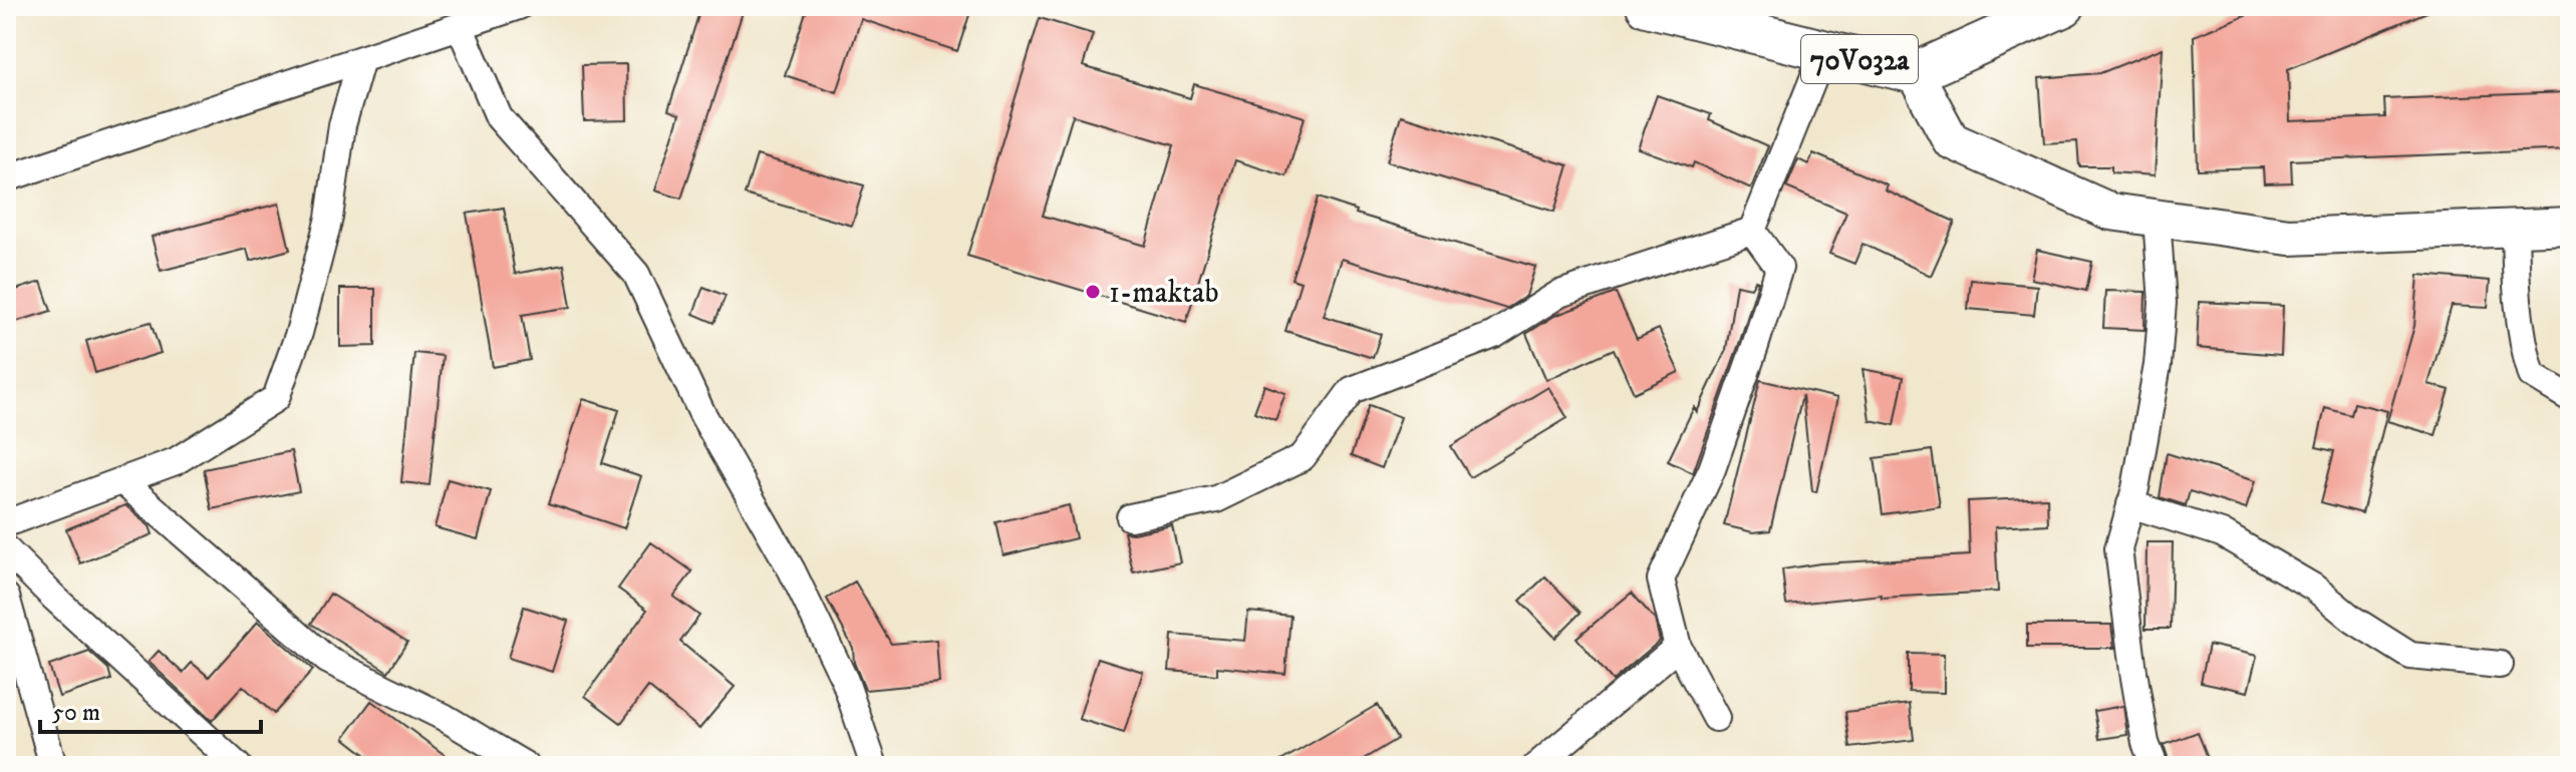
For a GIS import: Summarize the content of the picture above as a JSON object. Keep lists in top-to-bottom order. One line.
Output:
{"streets":{"main road":["70V032a"]},"places":["1-maktab"],"scale_bar":"50 m"}
